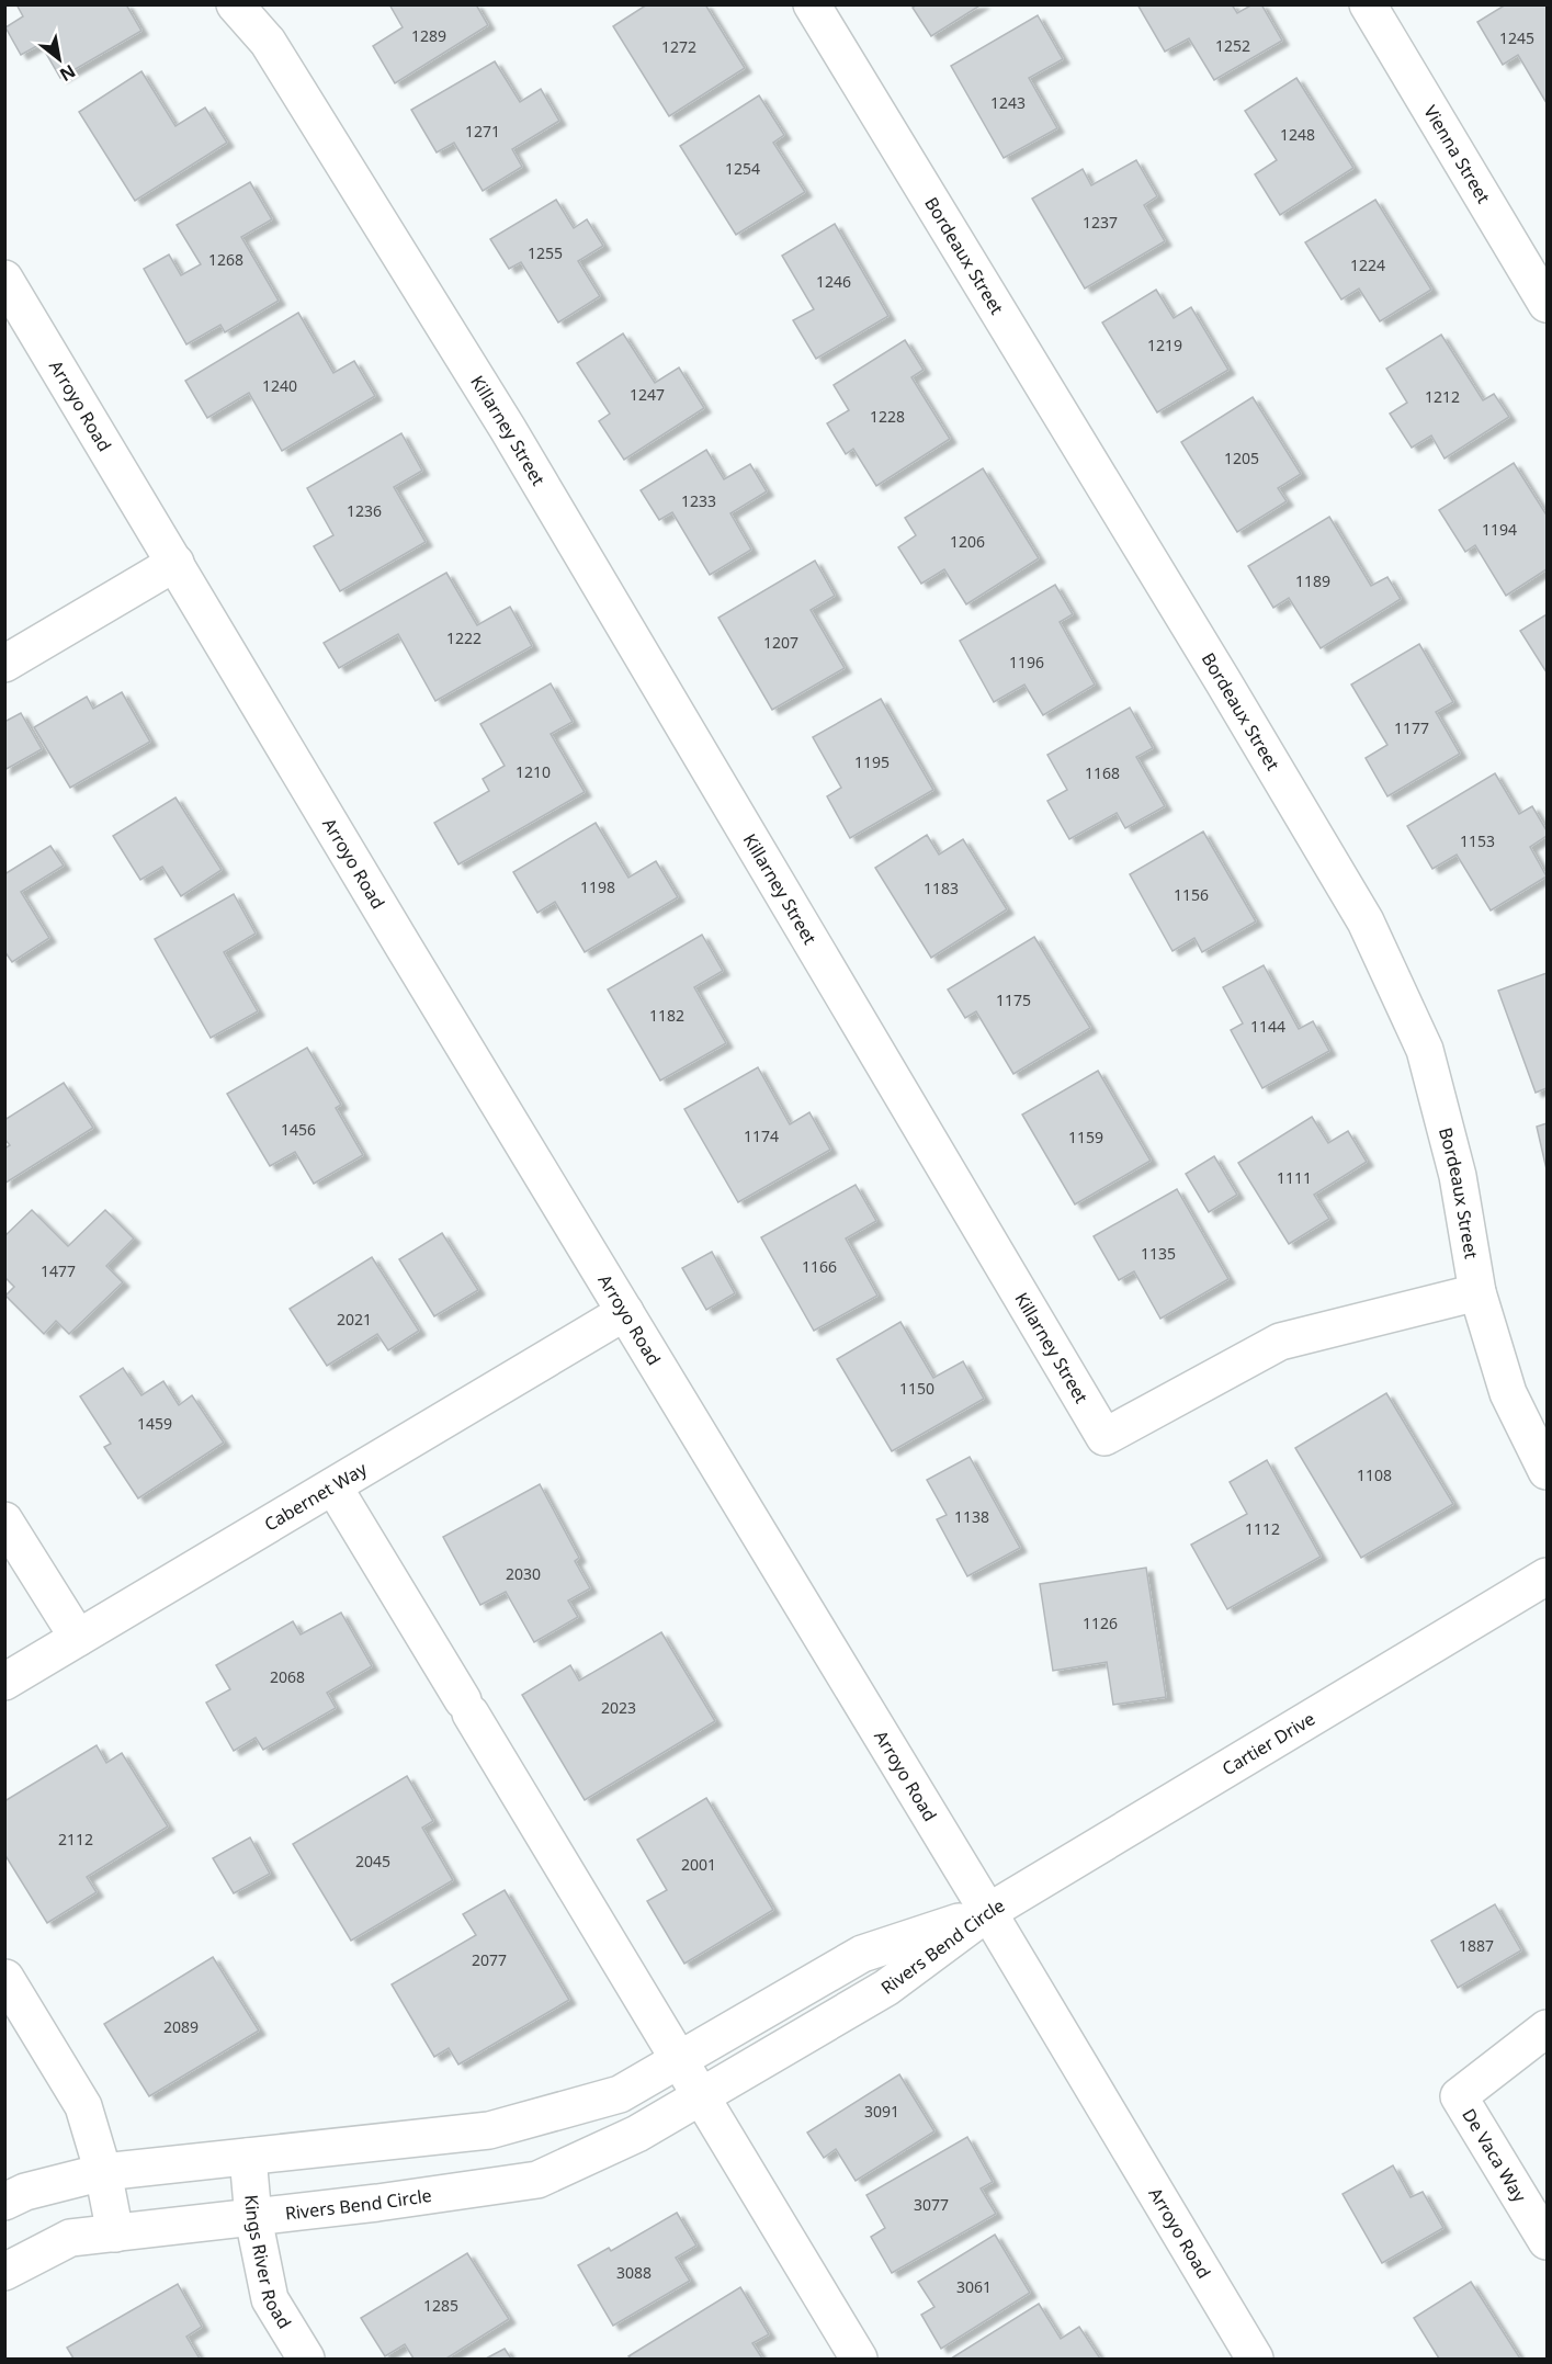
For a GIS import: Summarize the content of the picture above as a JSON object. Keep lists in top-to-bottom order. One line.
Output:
{"streets":{"street":["Vienna Street","Bordeaux Street","Arroyo Road","Killarney Street","Cabernet Way","Cartier Drive","Rivers Bend Circle","De Vaca Way","Kings River Road"]},"crossings":[["Bordeaux Street","Killarney Street"],["Arroyo Road","Cabernet Way"],["Arroyo Road","Cartier Drive"],["Arroyo Road","Rivers Bend Circle"],["Cartier Drive","Rivers Bend Circle"],["Rivers Bend Circle","Kings River Road"]],"house_numbers":["1289","1245","1252","1272","1243","1271","1248","1254","1237","1255","1268","1224","1246","1219","1240","1247","1212","1228","1205","1233","1236","1194","1206","1189","1222","1207","1196","1177","1195","1210","1168","1153","1198","1183","1156","1175","1182","1144","1456","1174","1159","1111","1135","1166","1477","2021","1150","1459","1108","1138","1112","2030","1126","2068","2023","2112","2045","2001","1887","2077","2089","3091","3077","3088","3061","1285"],"north":"bottom right"}
